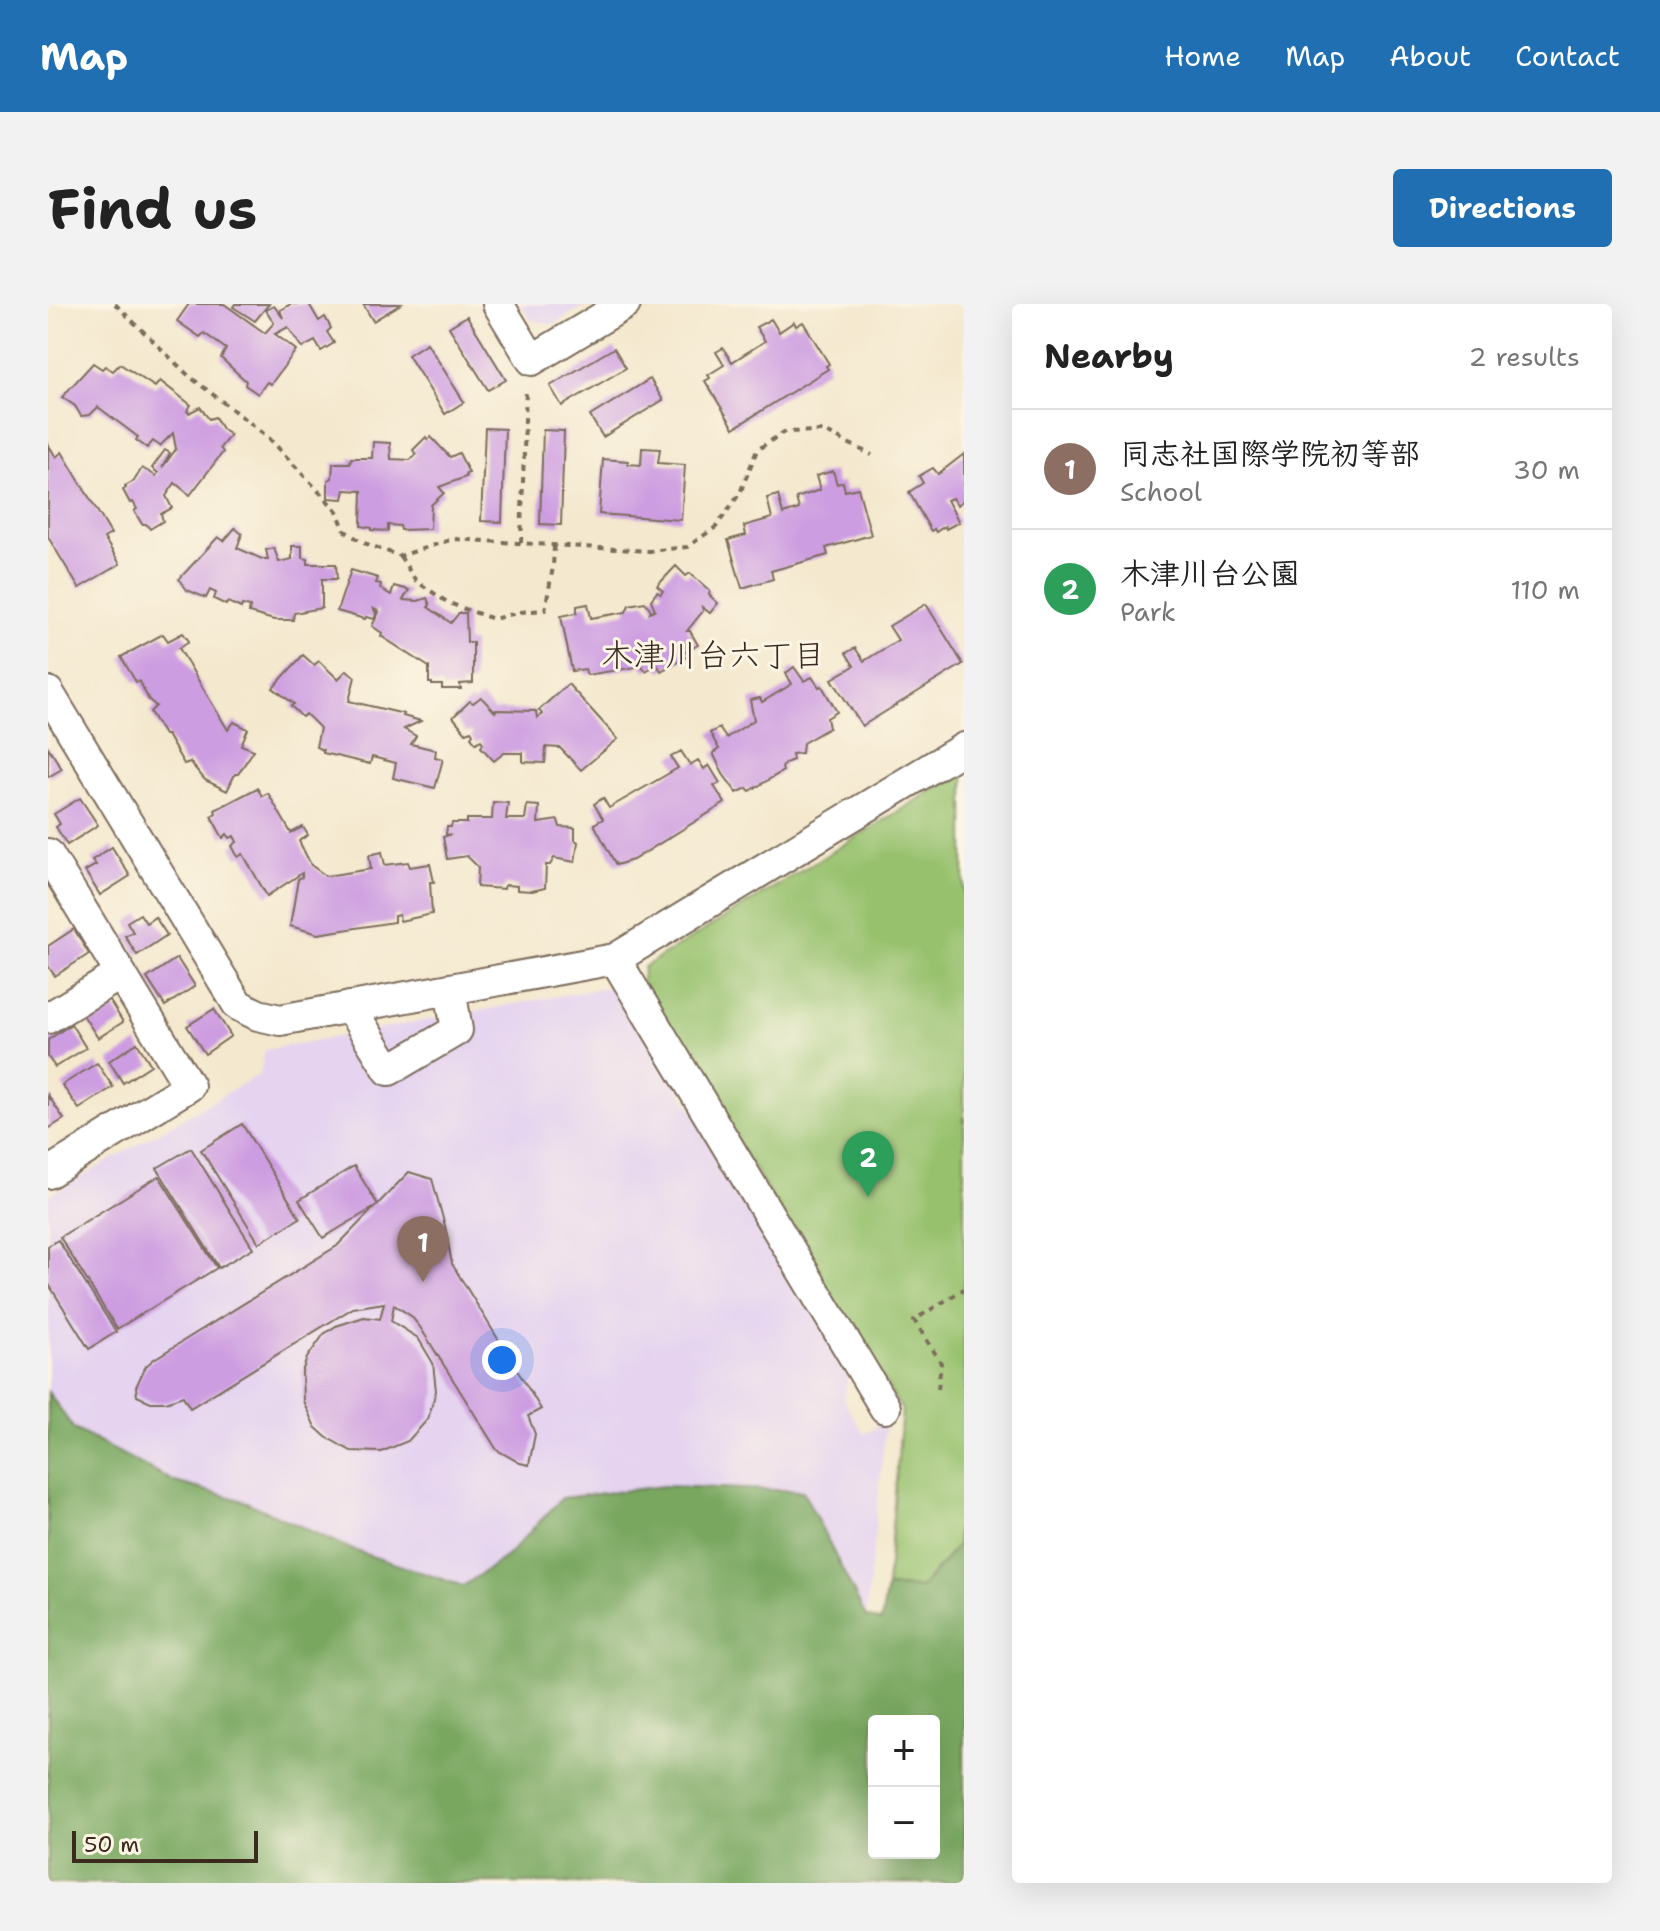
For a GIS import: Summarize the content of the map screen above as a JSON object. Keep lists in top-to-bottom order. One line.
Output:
{"districts":["木津川台六丁目"],"scale_bar":"50 m","page":{"header":"Map","nav":["Home","Map","About","Contact"],"buttons":"Directions","title":"Find us","heading":["Nearby","2 results"],"list":[{"mark":"1","name":"同志社国際学院初等部","note":"School","value":"30 m"},{"mark":"2","name":"木津川台公園","note":"Park","value":"110 m"}],"pins":["2","1"],"map_buttons":["+","−"],"scale":"50 m"}}
